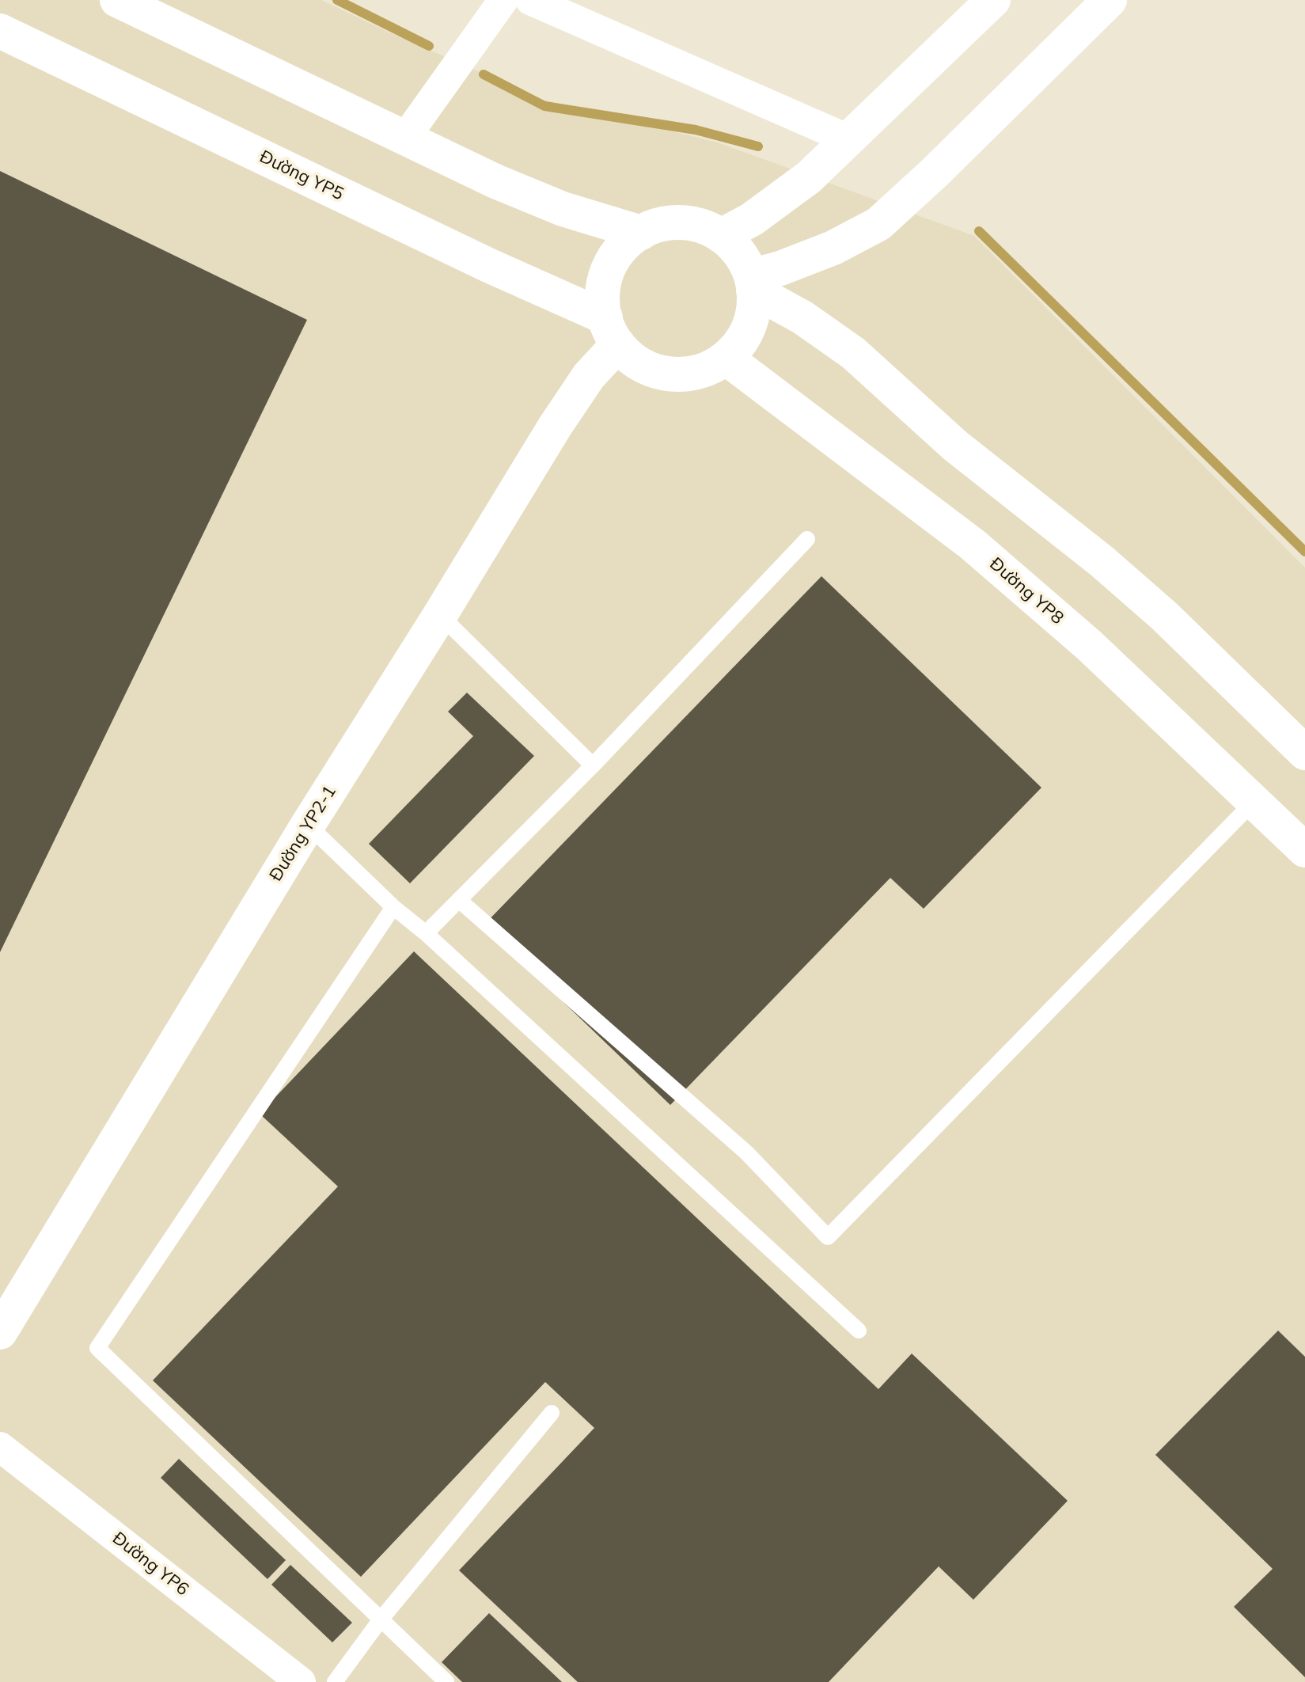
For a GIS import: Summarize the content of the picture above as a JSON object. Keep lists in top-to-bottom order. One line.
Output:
{"streets":{"main road":["Đường YP5","Đường YP8","Đường YP2-1"],"street":["Đường YP6"]},"crossings":[["Đường YP5","Đường YP8"],["Đường YP5","Đường YP2-1"],["Đường YP8","Đường YP2-1"]]}
